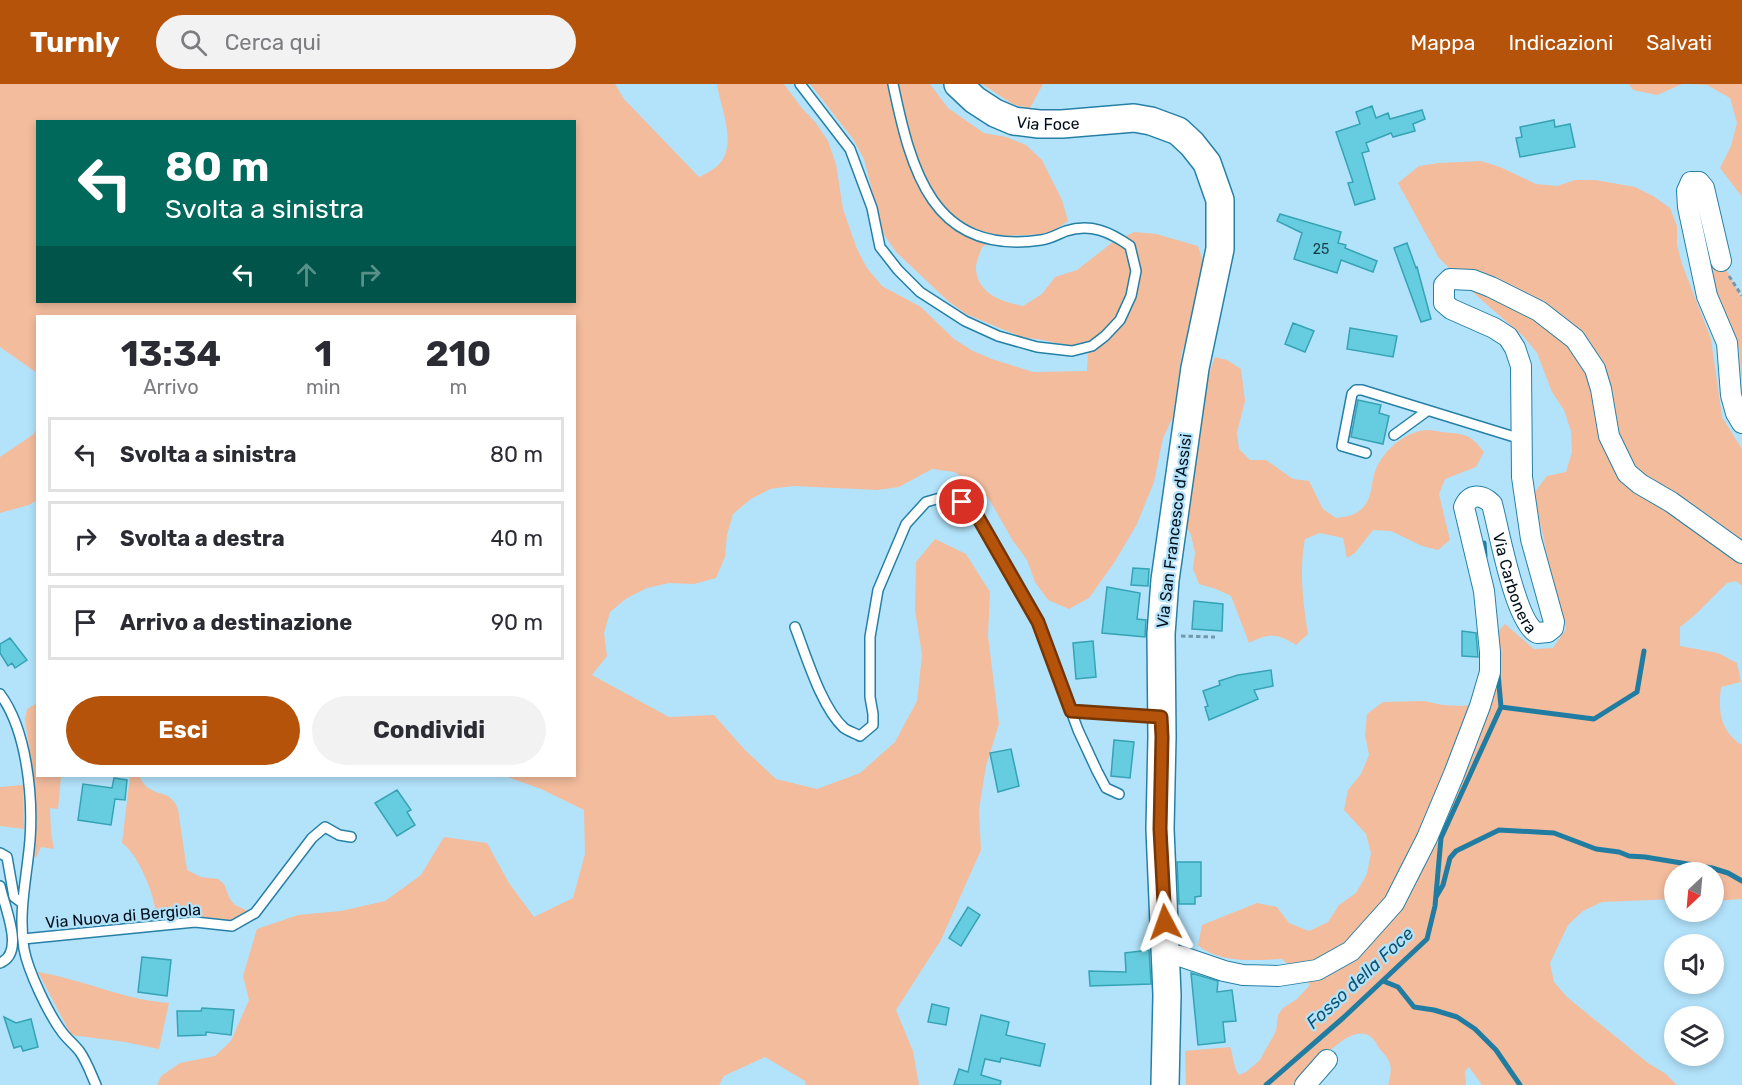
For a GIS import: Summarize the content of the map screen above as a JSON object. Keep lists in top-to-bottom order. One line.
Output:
{"streets":{"main road":["Via Foce","Via San Francesco d'Assisi"],"street":["Via Carbonera"],"lane":["Via Nuova di Bergiola"]},"crossings":[["Via Foce","Via San Francesco d'Assisi"],["Via San Francesco d'Assisi","Via Carbonera"]],"water":["Fosso della Foce"],"house_numbers":["25"],"north":"bottom left","page":{"header":"Turnly","search":"Cerca qui","nav":["Mappa","Indicazioni","Salvati"],"turn":["80 m","Svolta a sinistra"],"eta":["13:34","Arrivo","1","min","210","m"],"list":[{"name":"Svolta a sinistra","value":"80 m"},{"name":"Svolta a destra","value":"40 m"},{"name":"Arrivo a destinazione","value":"90 m"}],"buttons":["Esci","Condividi"]}}
